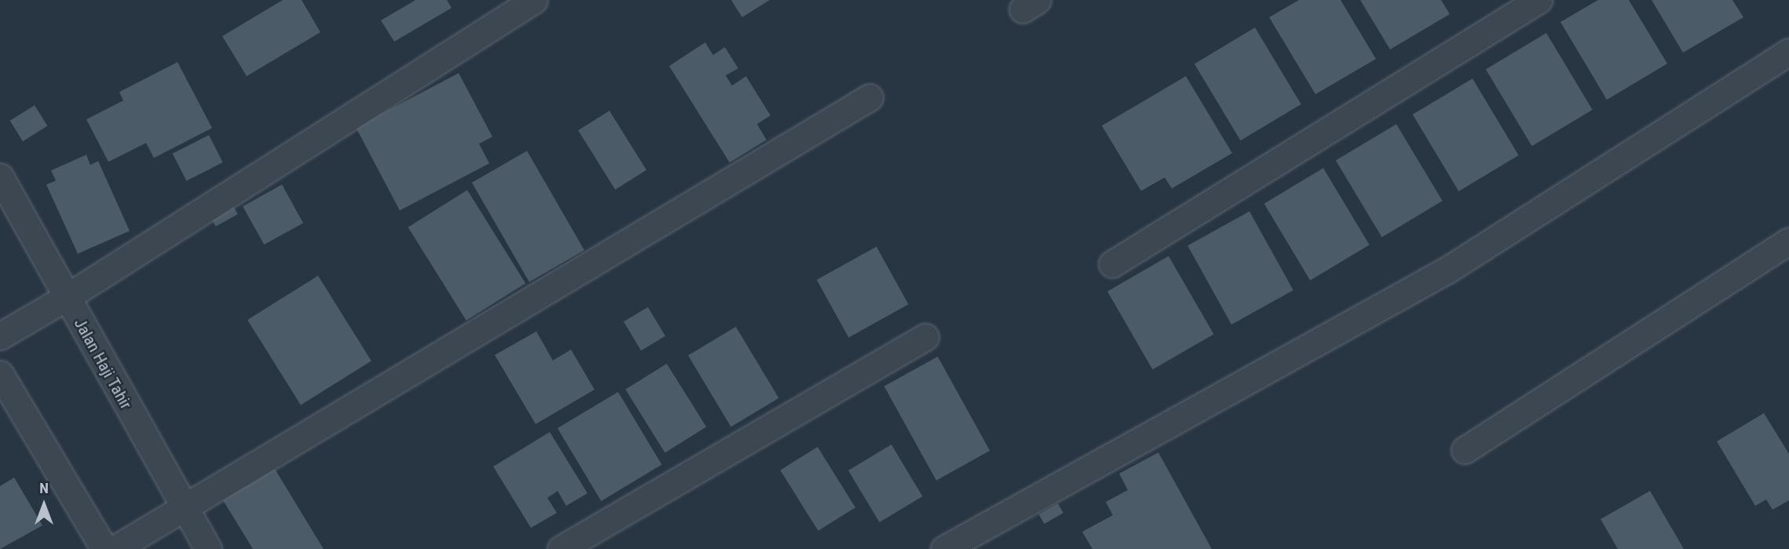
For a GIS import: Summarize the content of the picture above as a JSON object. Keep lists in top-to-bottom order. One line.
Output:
{"streets":{"street":["Jalan Haji Tahir"]},"north":"top"}
